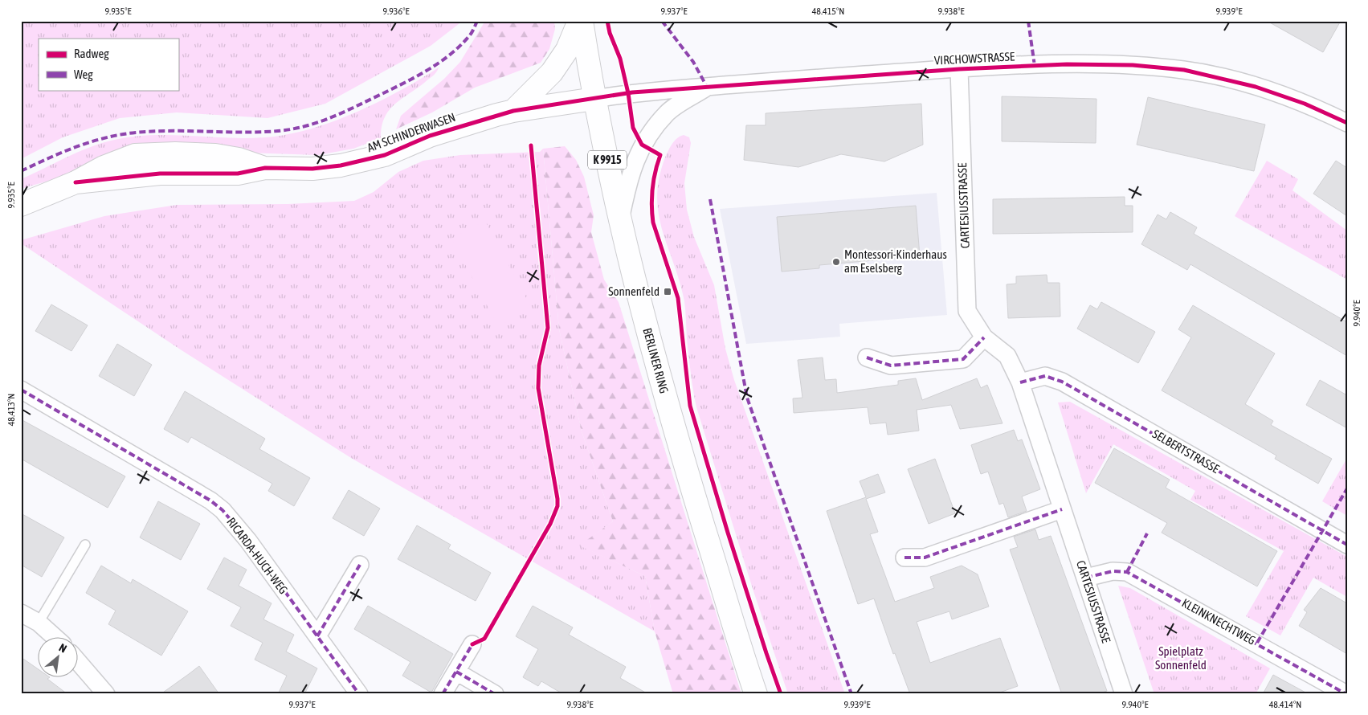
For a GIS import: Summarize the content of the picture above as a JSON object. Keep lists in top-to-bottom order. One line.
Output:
{"streets":{"street":["VIRCHOWSTRASSE","AM SCHINDERWASEN","K 9915","CARTESIUSSTRASSE","BERLINER RING","SELBERTSTRASSE","RICARDA-HUCH-WEG","KLEINKNECHTWEG"]},"crossings":[["VIRCHOWSTRASSE","AM SCHINDERWASEN"],["VIRCHOWSTRASSE","CARTESIUSSTRASSE"],["VIRCHOWSTRASSE","BERLINER RING"],["AM SCHINDERWASEN","BERLINER RING"],["CARTESIUSSTRASSE","SELBERTSTRASSE"],["CARTESIUSSTRASSE","KLEINKNECHTWEG"]],"parks":["Spielplatz Sonnenfeld"],"places":{"other":["Montessori-Kinderhaus am Eselsberg"],"transit":["Sonnenfeld"]},"legend":["Radweg","Weg"],"north":"top right","coordinates":["9.935°E","9.936°E","9.937°E","48.415°N","9.938°E","9.939°E","9.940°E","48.413°N","48.414°N"]}
